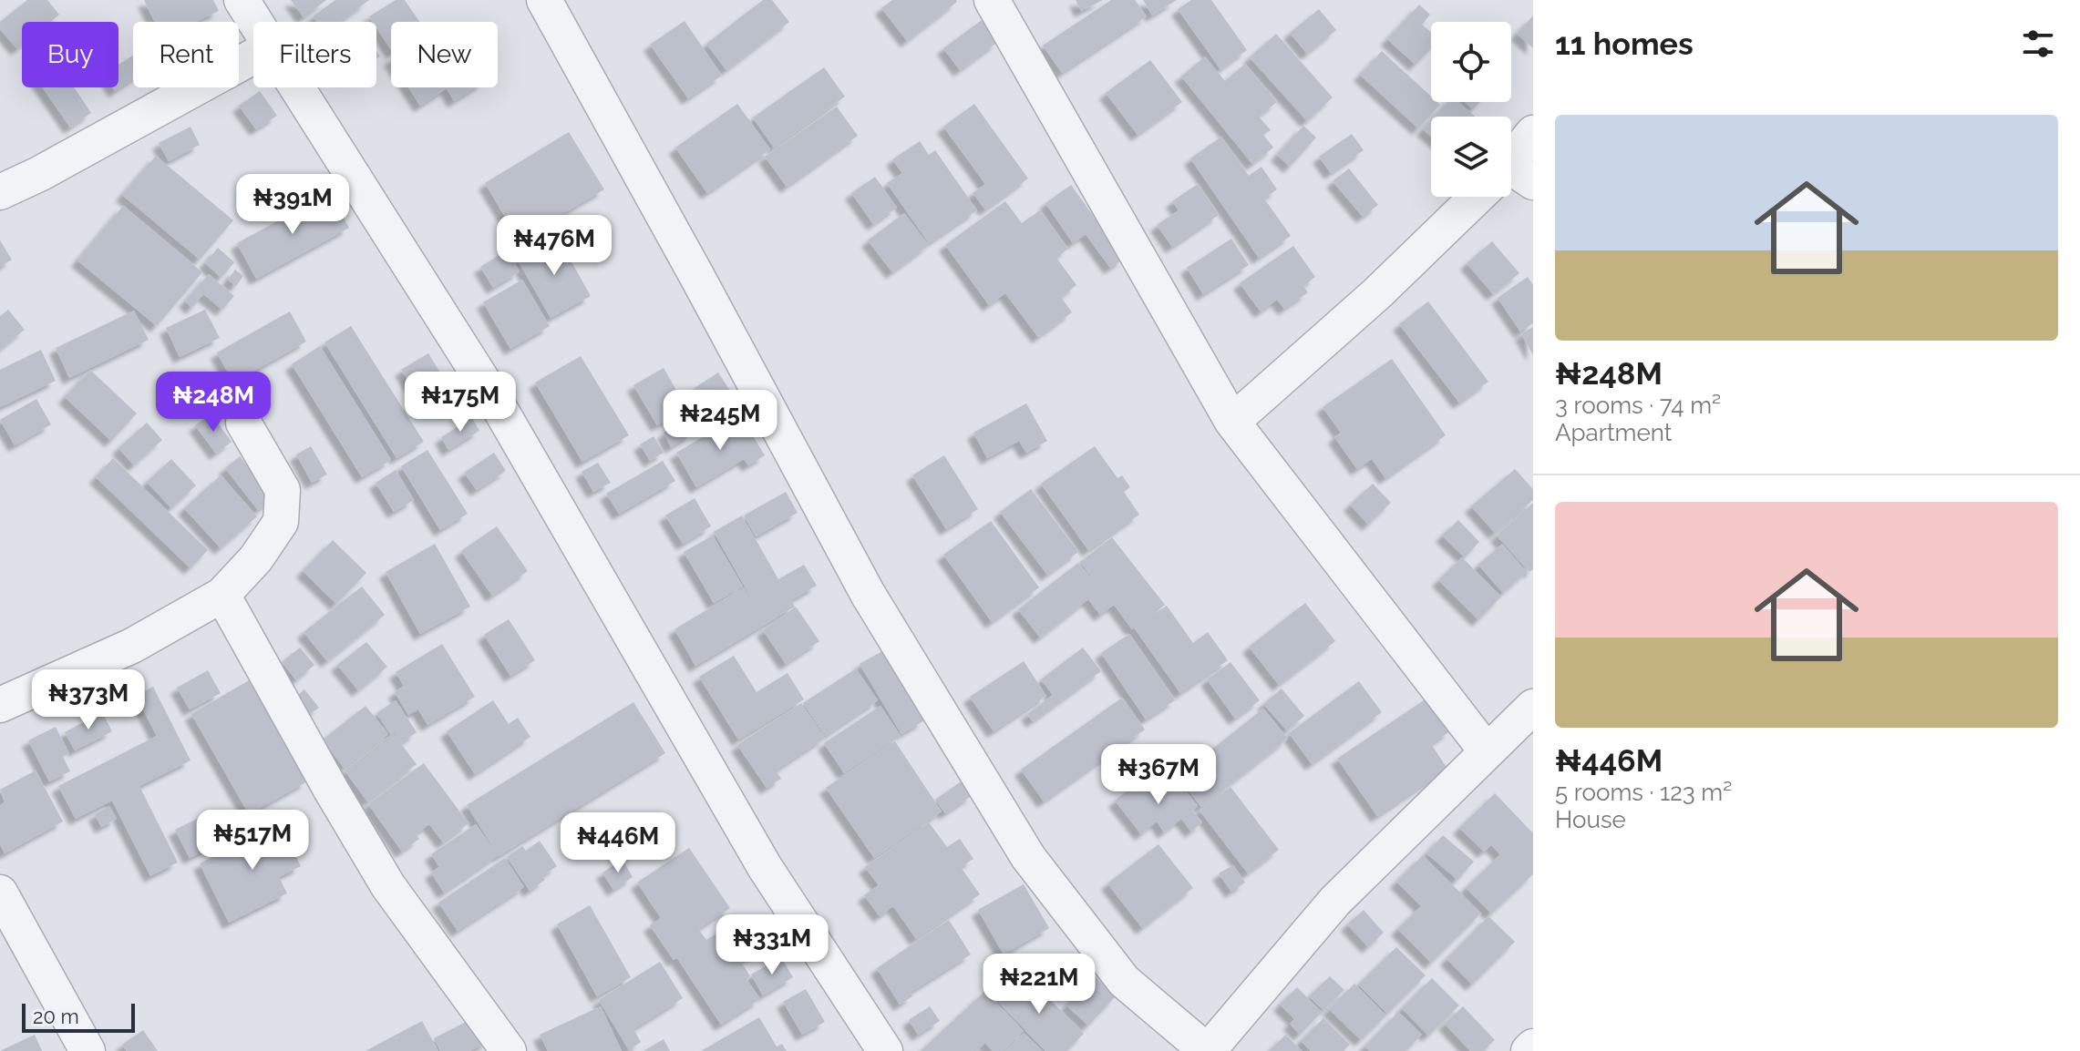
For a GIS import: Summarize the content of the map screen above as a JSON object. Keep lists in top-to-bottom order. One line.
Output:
{"scale_bar":"20 m","page":{"heading":"11 homes","chip":["Buy","Rent","Filters","New"],"list":[{"name":"₦248M","note":"3 rooms · 74 m² · Apartment"},{"name":"₦446M","note":"5 rooms · 123 m² · House"}],"price":["₦391M","₦476M","₦248M","₦175M","₦245M","₦373M","₦367M","₦517M","₦446M","₦331M","₦221M"],"scale":"20 m"}}
